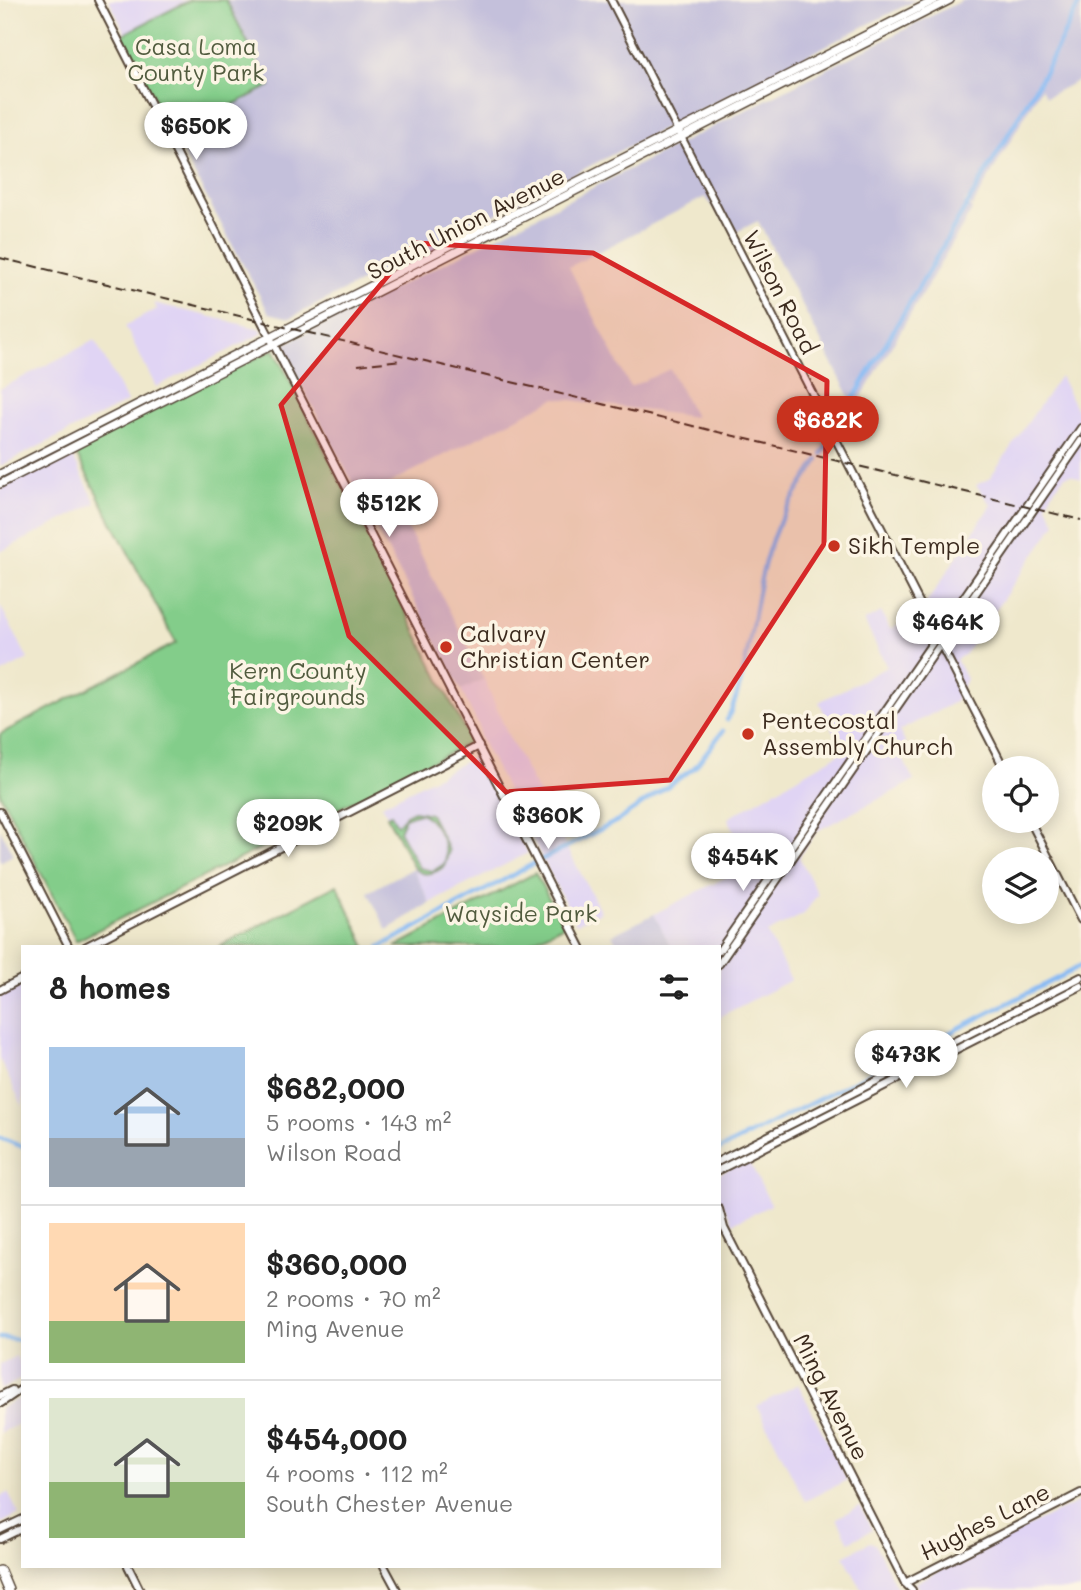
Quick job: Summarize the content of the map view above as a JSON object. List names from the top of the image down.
{
  "streets": {
    "main road": ["South Union Avenue"],
    "street": ["Wilson Road", "Ming Avenue", "Hughes Lane"]
  },
  "crossings": [
    ["South Union Avenue", "Wilson Road"],
    ["Ming Avenue", "Hughes Lane"]
  ],
  "parks": ["Casa Loma County Park", "Kern County Fairgrounds", "Wayside Park"],
  "places": ["Sikh Temple", "Calvary Christian Center", "Pentecostal Assembly Church"],
  "page": {
    "price": [
      "$650K",
      "$682K",
      "$512K",
      "$464K",
      "$360K",
      "$209K",
      "$454K",
      "$473K"
    ],
    "heading": "8 homes",
    "list": [
      {
        "name": "$682,000",
        "note": "5 rooms · 143 m² · Wilson Road"
      },
      {
        "name": "$360,000",
        "note": "2 rooms · 70 m² · Ming Avenue"
      },
      {
        "name": "$454,000",
        "note": "4 rooms · 112 m² · South Chester Avenue"
      }
    ]
  }
}
